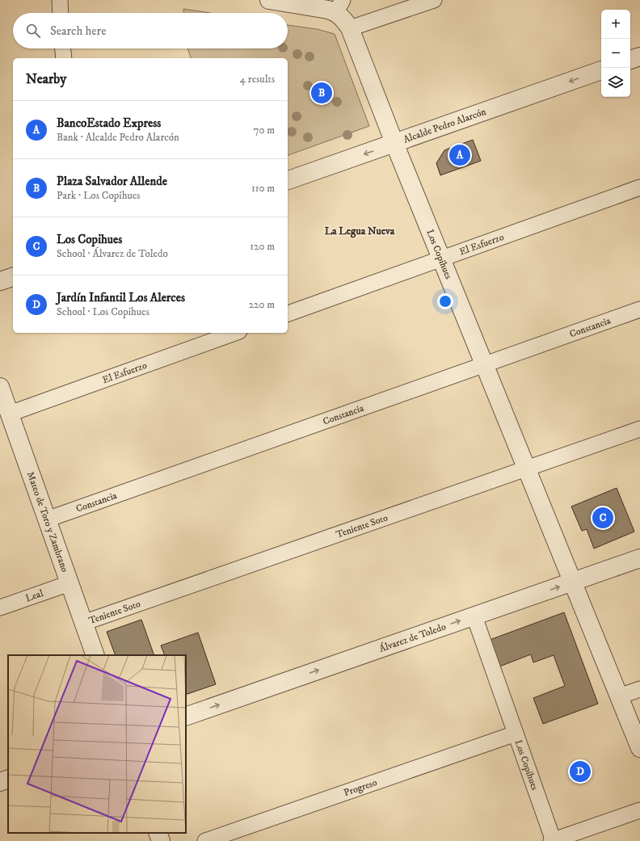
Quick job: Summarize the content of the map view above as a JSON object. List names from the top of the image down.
{
  "streets": {
    "street": [
      "Alcalde Pedro Alarcón",
      "El Esfuerzo",
      "Los Copihues",
      "Constancia",
      "Mateo de Toro y Zambrano",
      "Teniente Soto",
      "Leal",
      "Álvarez de Toledo",
      "Progreso"
    ]
  },
  "crossings": [
    ["Alcalde Pedro Alarcón", "Los Copihues"],
    ["El Esfuerzo", "Los Copihues"],
    ["El Esfuerzo", "Mateo de Toro y Zambrano"],
    ["Los Copihues", "Constancia"],
    ["Los Copihues", "Teniente Soto"],
    ["Los Copihues", "Álvarez de Toledo"],
    ["Los Copihues", "Progreso"],
    ["Constancia", "Mateo de Toro y Zambrano"],
    ["Mateo de Toro y Zambrano", "Teniente Soto"],
    ["Mateo de Toro y Zambrano", "Leal"]
  ],
  "one_way": ["Alcalde Pedro Alarcón", "Álvarez de Toledo"],
  "districts": ["La Legua Nueva"],
  "page": {
    "map_buttons": ["+", "−"],
    "search": "Search here",
    "heading": ["Nearby", "4 results"],
    "pins": [
      "B",
      "A",
      "C",
      "D"
    ],
    "list": [
      {
        "mark": "A",
        "name": "BancoEstado Express",
        "note": "Bank · Alcalde Pedro Alarcón",
        "value": "70 m"
      },
      {
        "mark": "B",
        "name": "Plaza Salvador Allende",
        "note": "Park · Los Copihues",
        "value": "110 m"
      },
      {
        "mark": "C",
        "name": "Los Copihues",
        "note": "School · Álvarez de Toledo",
        "value": "120 m"
      },
      {
        "mark": "D",
        "name": "Jardín Infantil Los Alerces",
        "note": "School · Los Copihues",
        "value": "220 m"
      }
    ]
  }
}
